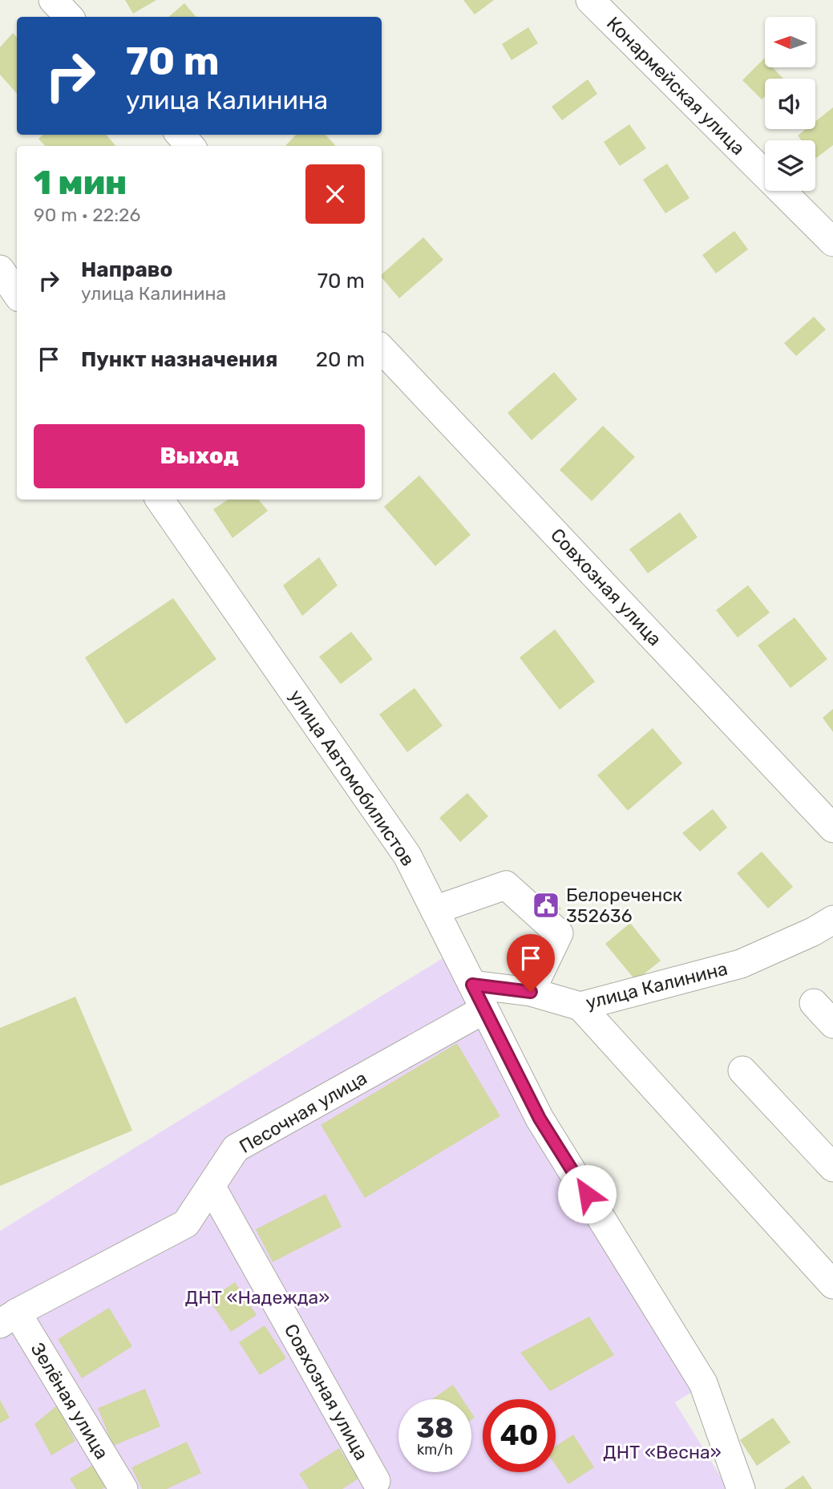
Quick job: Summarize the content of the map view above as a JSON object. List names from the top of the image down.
{
  "streets": {
    "street": [
      "Конармейская улица",
      "Совхозная улица",
      "улица Автомобилистов",
      "улица Калинина",
      "Песочная улица",
      "Зелёная улица"
    ]
  },
  "crossings": [
    ["Совхозная улица", "Песочная улица"],
    ["улица Автомобилистов", "улица Калинина"],
    ["улица Автомобилистов", "Песочная улица"],
    ["улица Калинина", "Песочная улица"],
    ["Песочная улица", "Зелёная улица"]
  ],
  "parks": ["ДНТ «Надежда»", "ДНТ «Весна»"],
  "places": {
    "public building": ["Белореченск 352636"]
  },
  "north": "left",
  "page": {
    "turn": ["70 m", "улица Калинина"],
    "heading": ["1 мин", "90 m · 22:26"],
    "list": [
      {
        "name": "Направо",
        "note": "улица Калинина",
        "value": "70 m"
      },
      {
        "name": "Пункт назначения",
        "value": "20 m"
      }
    ],
    "buttons": "Выход",
    "speed": "38 km/h",
    "limit": "40"
  }
}
